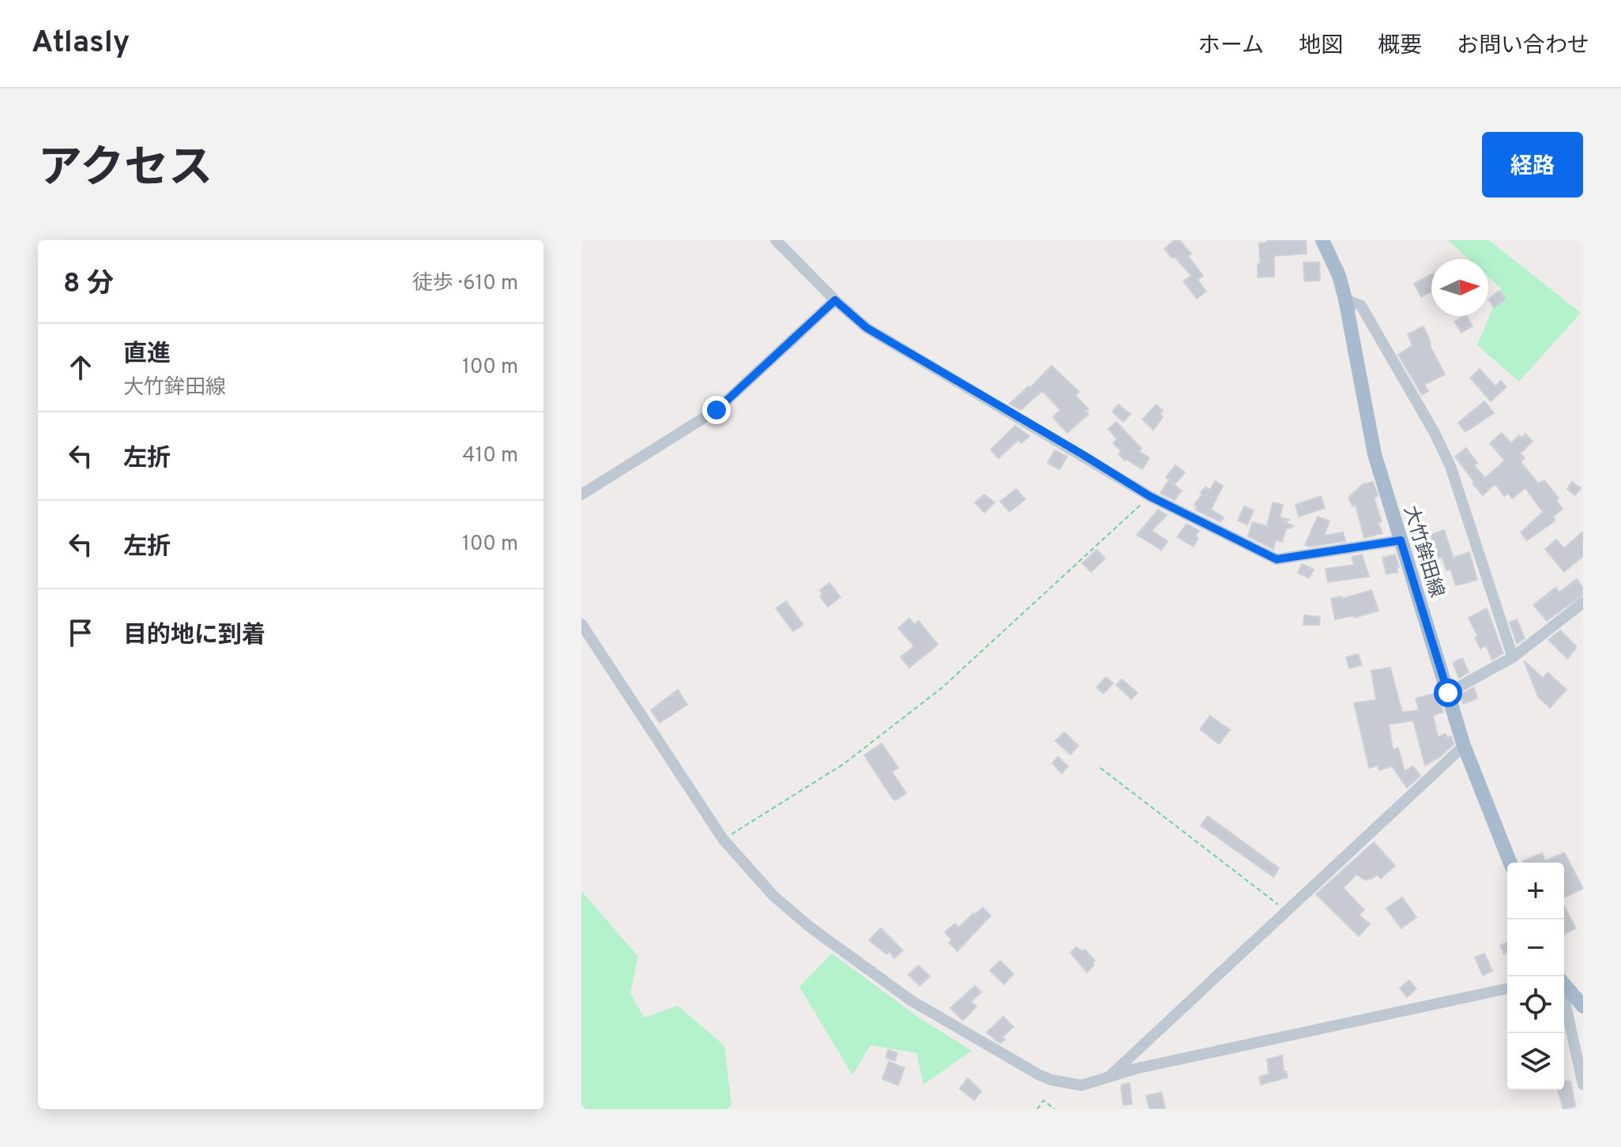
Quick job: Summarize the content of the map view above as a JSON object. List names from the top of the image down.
{
  "streets": {
    "main road": ["大竹鉾田線"]
  },
  "north": "right",
  "page": {
    "header": "Atlasly",
    "nav": [
      "ホーム",
      "地図",
      "概要",
      "お問い合わせ"
    ],
    "title": "アクセス",
    "buttons": "経路",
    "heading": ["8 分", "徒歩 · 610 m"],
    "list": [
      ["直進", "大竹鉾田線", "100 m"],
      ["左折", "410 m"],
      ["左折", "100 m"],
      "目的地に到着"
    ],
    "map_buttons": ["+", "−"]
  }
}
